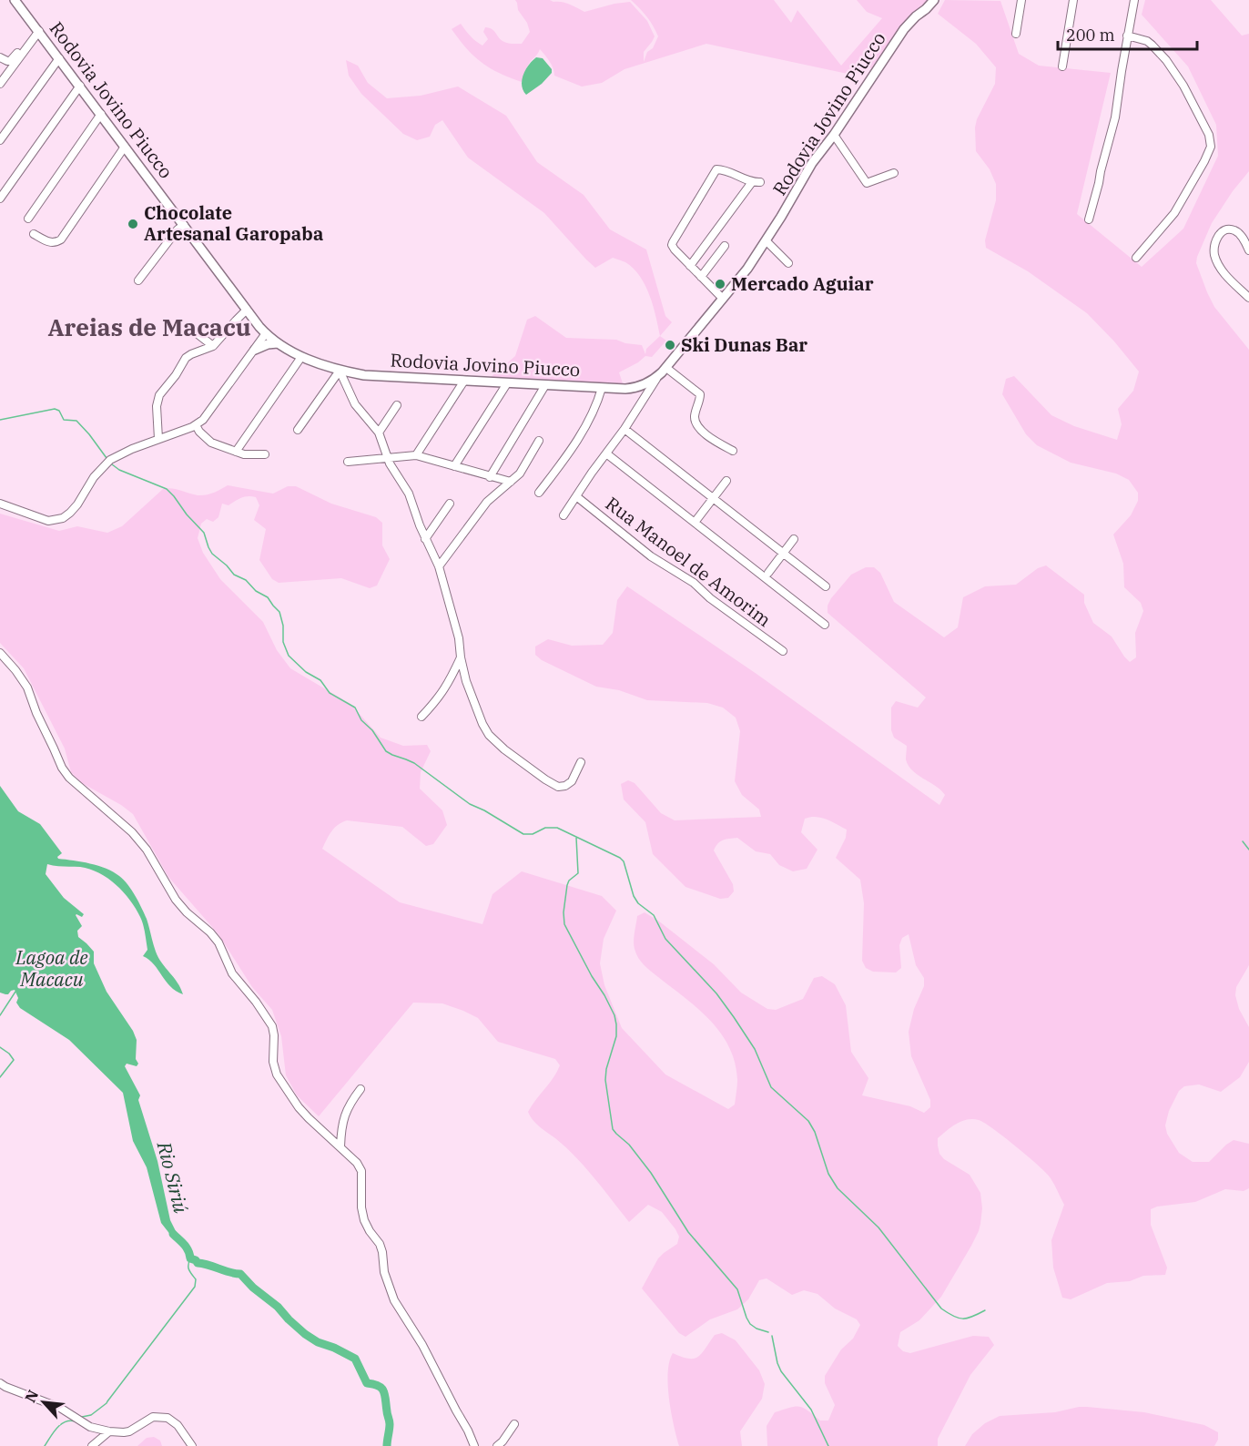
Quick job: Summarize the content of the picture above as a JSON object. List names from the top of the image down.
{
  "streets": {
    "main road": ["Rodovia Jovino Piucco"],
    "street": ["Rua Manoel de Amorim"]
  },
  "districts": ["Areias de Macacu"],
  "water": ["Lagoa de Macacu", "Rio Siriú"],
  "places": ["Chocolate Artesanal Garopaba", "Mercado Aguiar", "Ski Dunas Bar"],
  "scale_bar": "200 m",
  "north": "top left"
}
